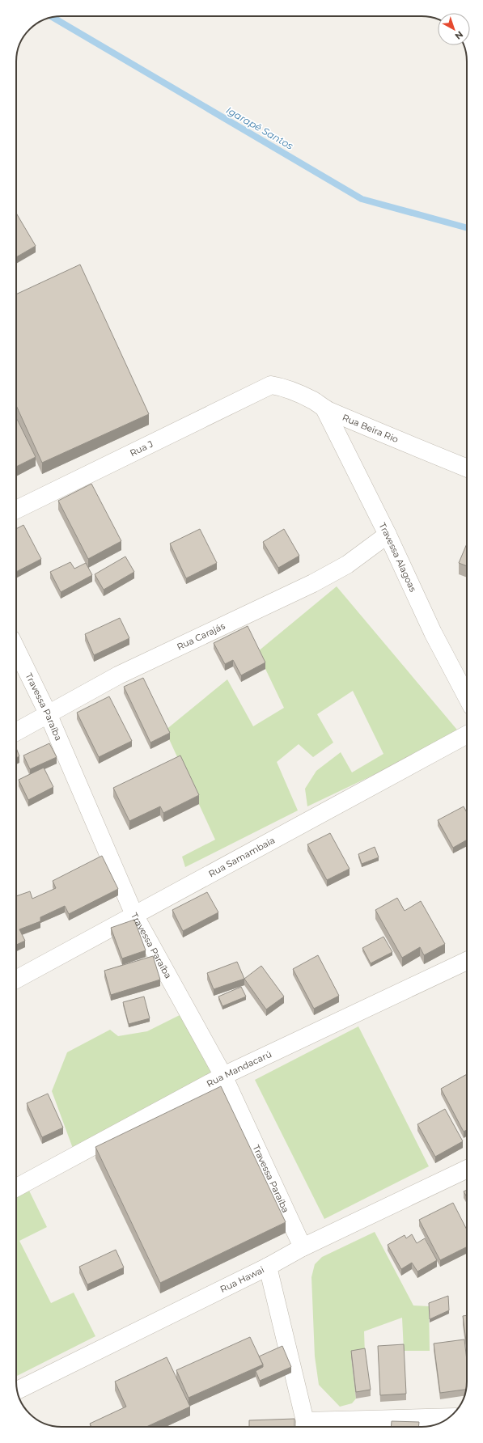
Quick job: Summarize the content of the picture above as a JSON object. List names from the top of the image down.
{
  "streets": {
    "street": [
      "Rua Beira Rio",
      "Rua J",
      "Travessa Alagoas",
      "Rua Carajás",
      "Travessa Paraíba",
      "Rua Samambaia",
      "Rua Mandacarú",
      "Rua Hawai"
    ]
  },
  "crossings": [
    ["Rua Beira Rio", "Rua J"],
    ["Rua Beira Rio", "Travessa Alagoas"],
    ["Travessa Alagoas", "Rua Carajás"],
    ["Rua Carajás", "Travessa Paraíba"],
    ["Travessa Paraíba", "Rua Samambaia"],
    ["Travessa Paraíba", "Rua Mandacarú"],
    ["Travessa Paraíba", "Rua Hawai"]
  ],
  "water": ["Igarapê Santos"],
  "north": "bottom right"
}
